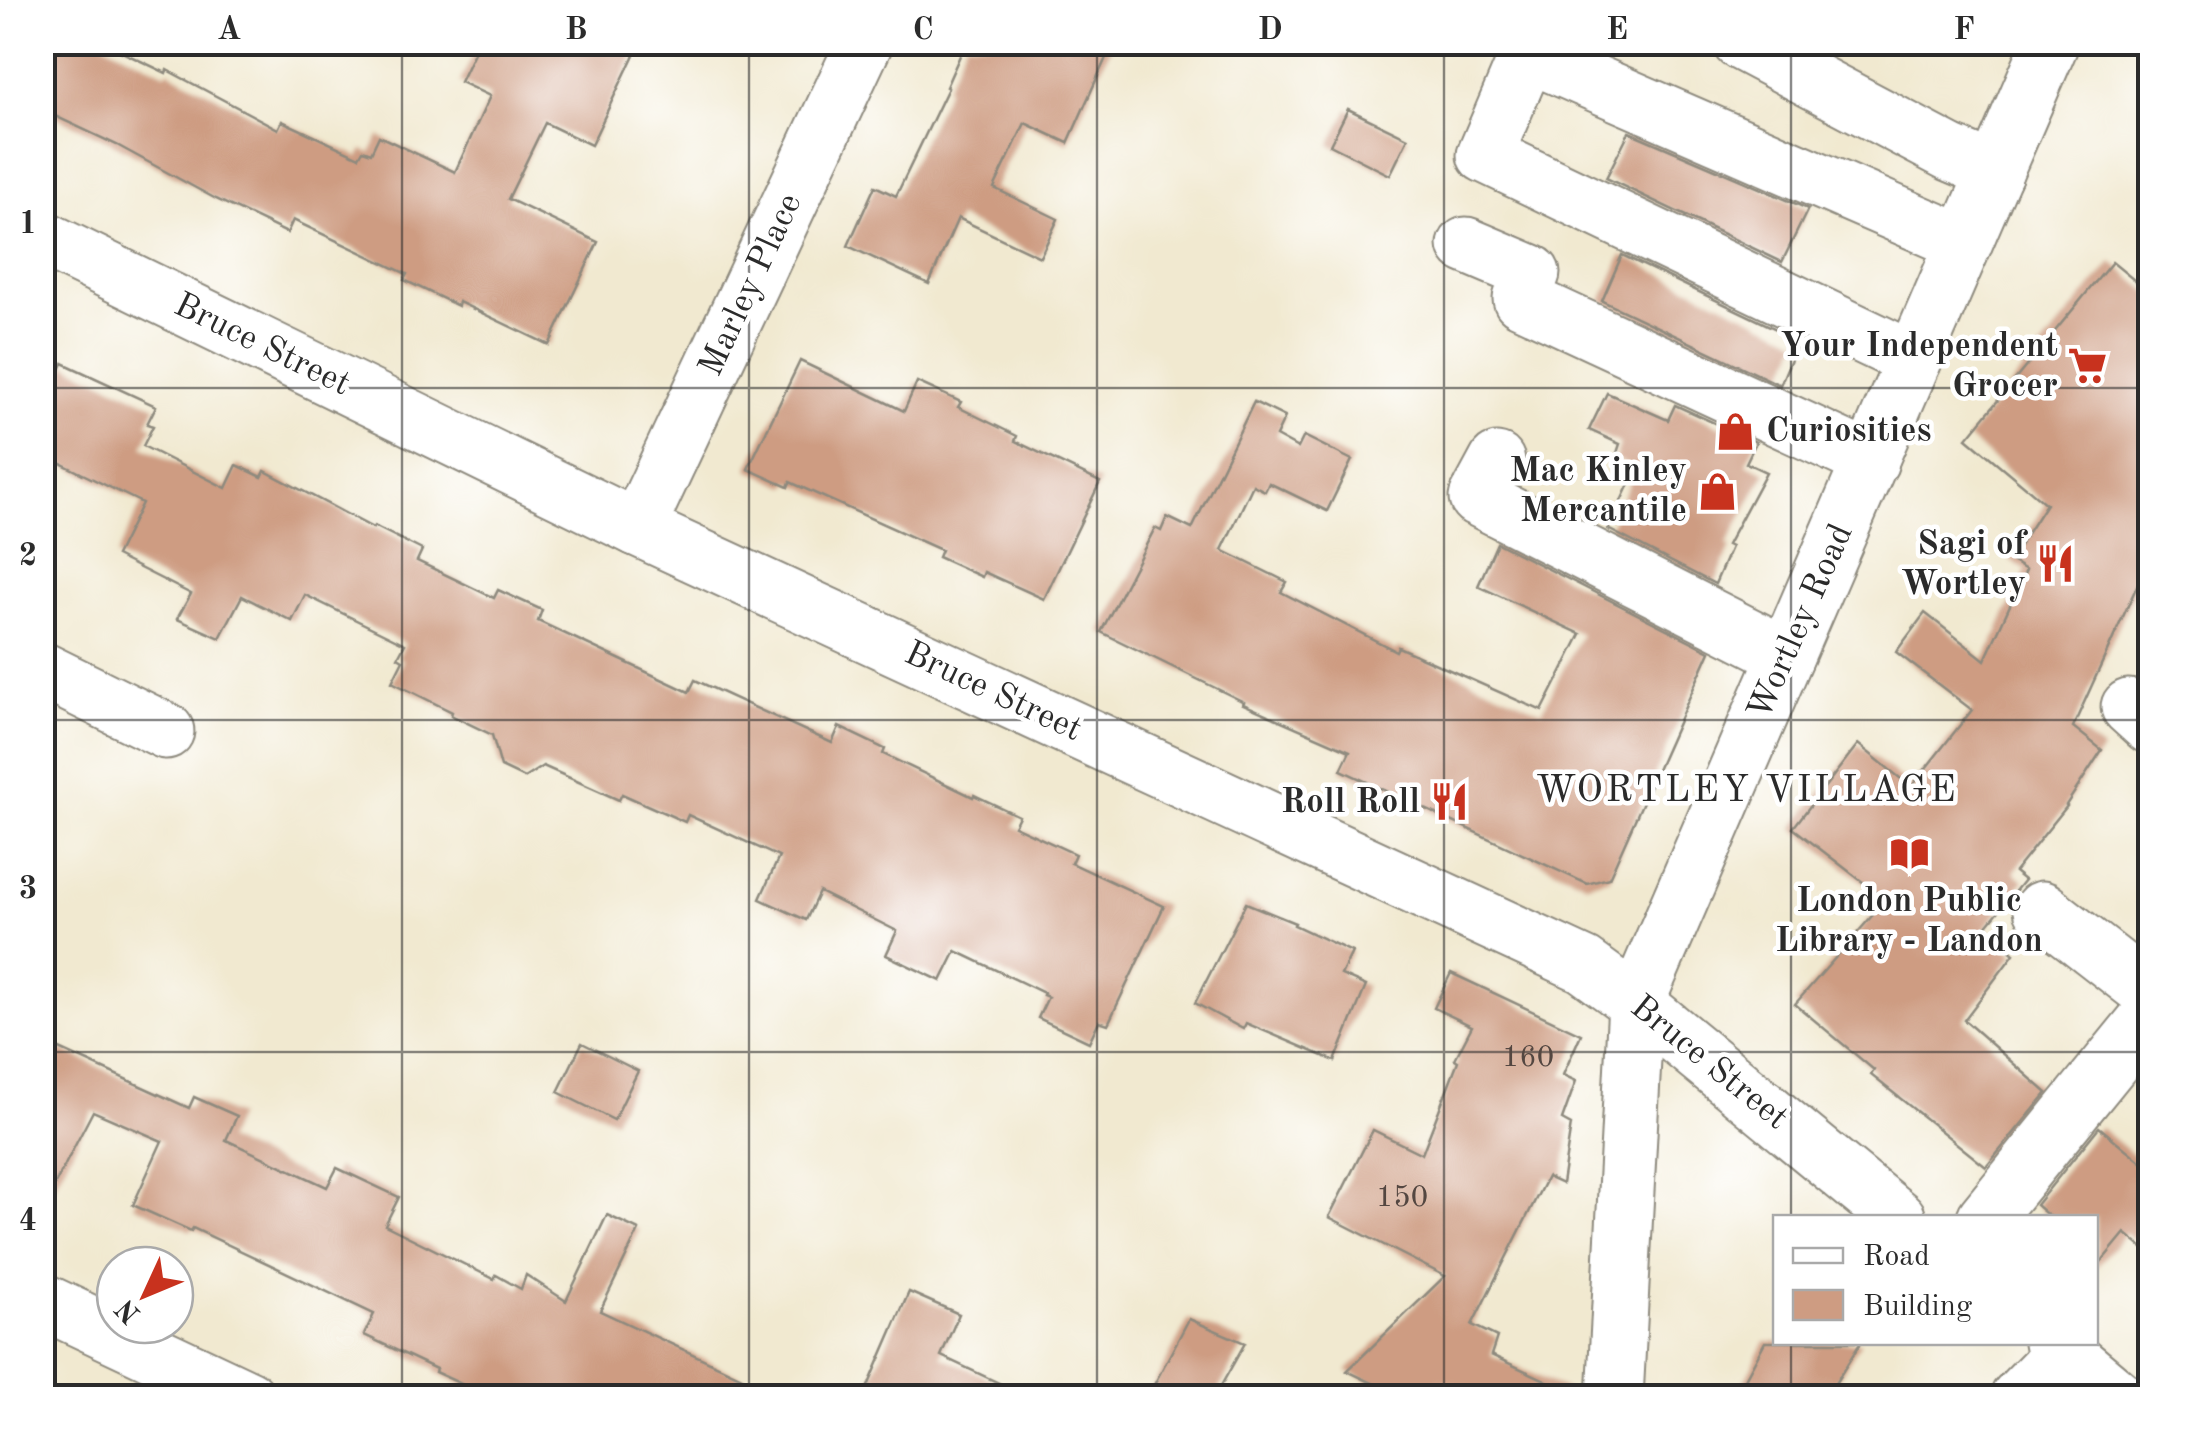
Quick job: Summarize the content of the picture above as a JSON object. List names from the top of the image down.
{
  "streets": {
    "street": ["Marley Place", "Bruce Street", "Wortley Road"]
  },
  "crossings": [
    ["Marley Place", "Bruce Street"],
    ["Bruce Street", "Wortley Road"]
  ],
  "districts": ["WORTLEY VILLAGE"],
  "places": {
    "supermarket": ["Your Independent Grocer"],
    "shop": ["Curiosities", "Mac Kinley Mercantile"],
    "restaurant": ["Sagi of Wortley", "Roll Roll"],
    "library": ["London Public Library - Landon"]
  },
  "house_numbers": ["160", "150"],
  "legend": ["Road", "Building"],
  "north": "bottom left",
  "grid": {
    "columns": [
      "A",
      "B",
      "C",
      "D",
      "E",
      "F"
    ],
    "rows": [
      "1",
      "2",
      "3",
      "4"
    ]
  }
}
